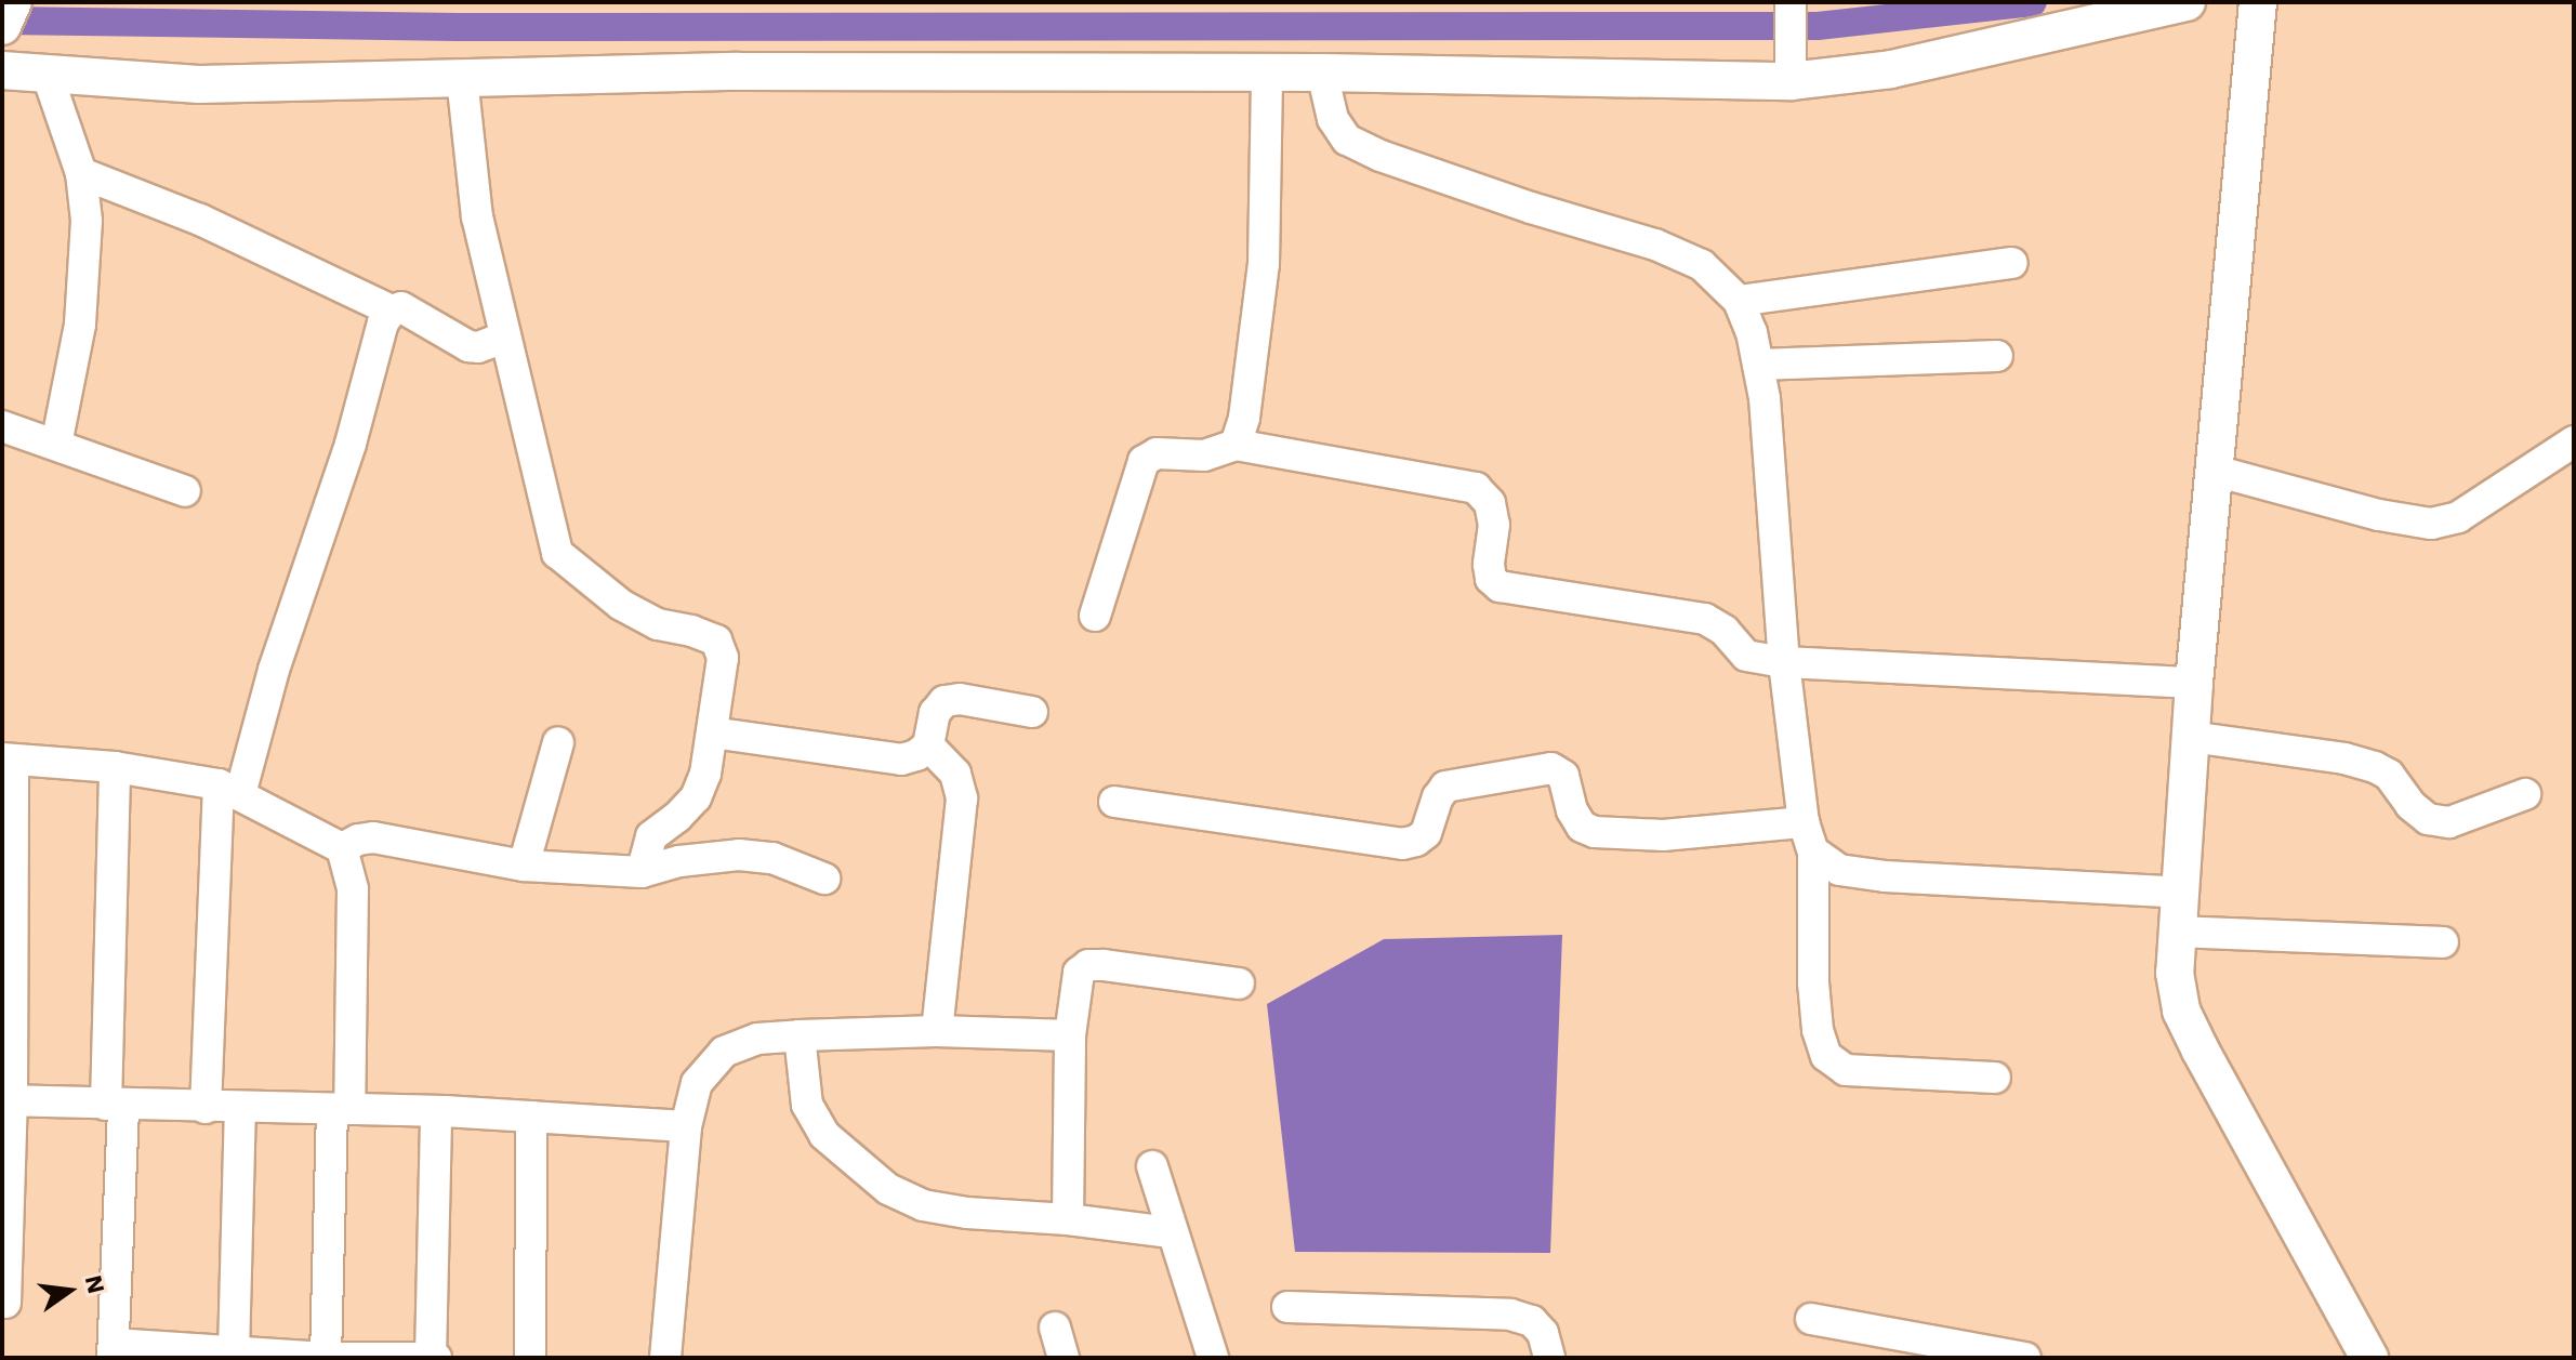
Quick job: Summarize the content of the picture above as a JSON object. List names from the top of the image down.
{
  "north": "right"
}
